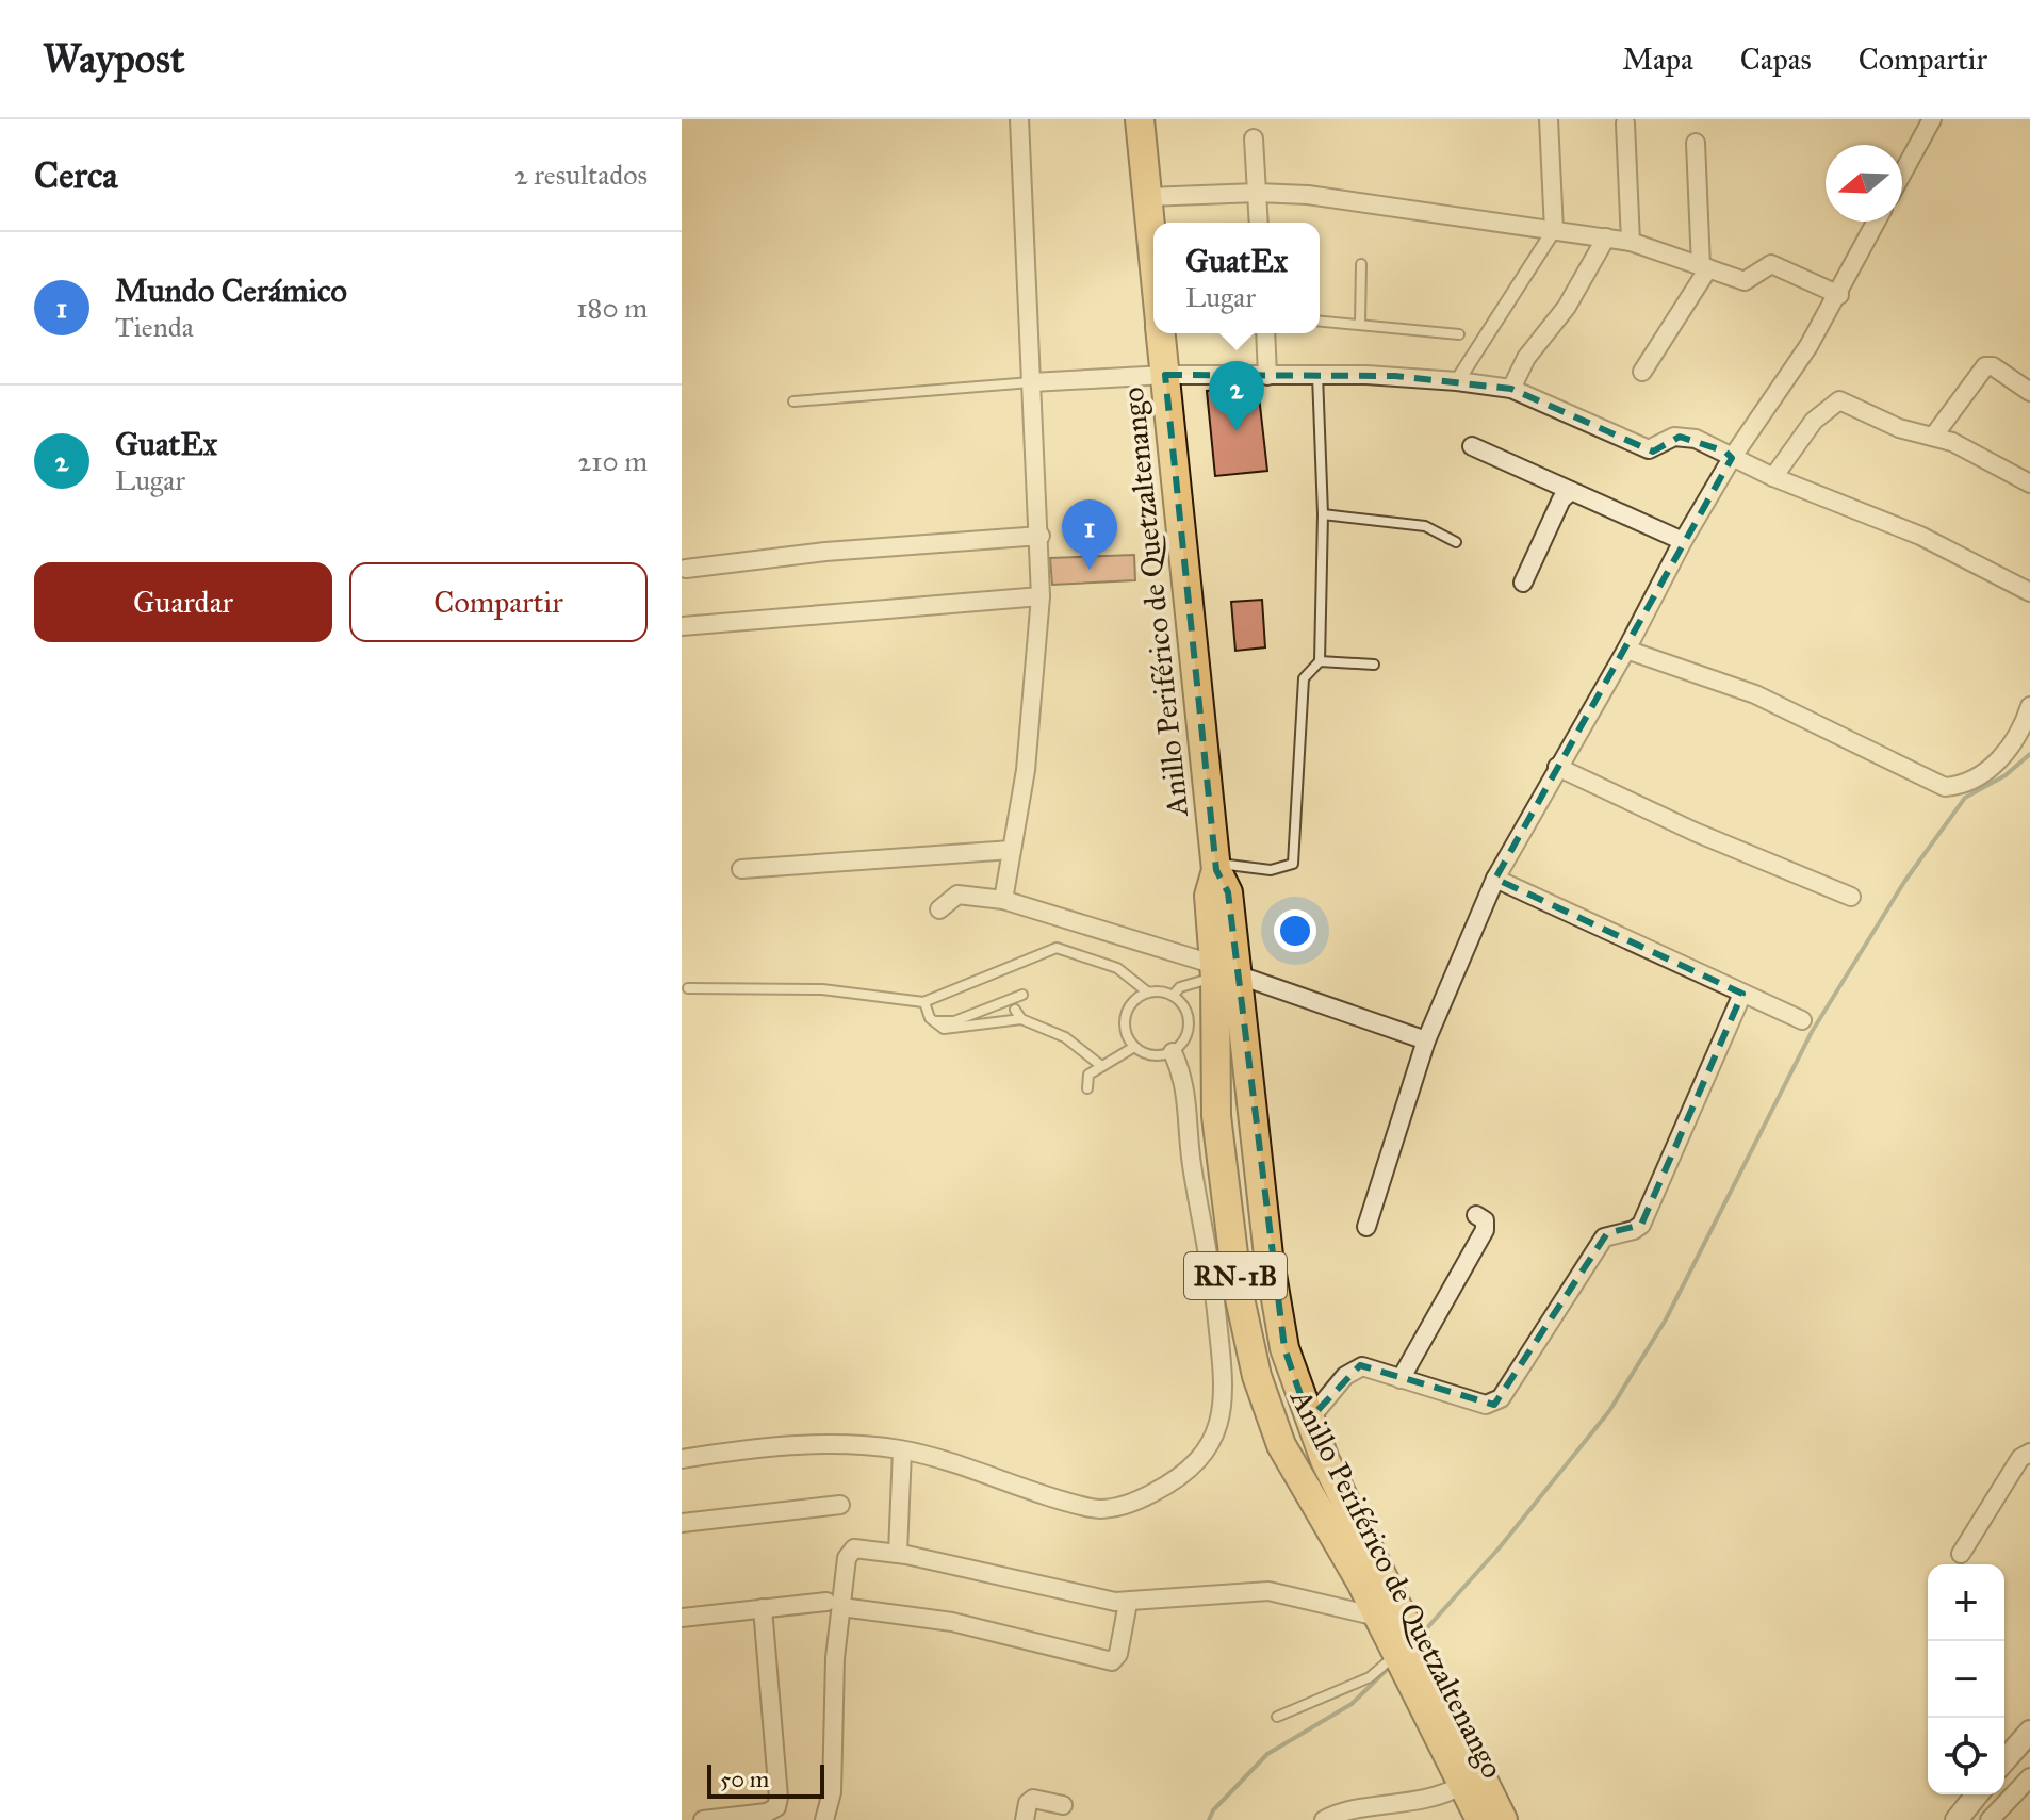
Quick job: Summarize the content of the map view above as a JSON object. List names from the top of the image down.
{
  "streets": {
    "highway": ["Anillo Periférico de Quetzaltenango", "RN-1B"]
  },
  "scale_bar": "50 m",
  "north": "left",
  "page": {
    "header": "Waypost",
    "nav": ["Mapa", "Capas", "Compartir"],
    "heading": ["Cerca", "2 resultados"],
    "popup": ["GuatEx", "Lugar"],
    "list": [
      {
        "mark": "1",
        "name": "Mundo Cerámico",
        "note": "Tienda",
        "value": "180 m"
      },
      {
        "mark": "2",
        "name": "GuatEx",
        "note": "Lugar",
        "value": "210 m"
      }
    ],
    "pins": ["2", "1"],
    "buttons": ["Guardar", "Compartir"],
    "map_buttons": ["+", "−"],
    "scale": "50 m"
  }
}
